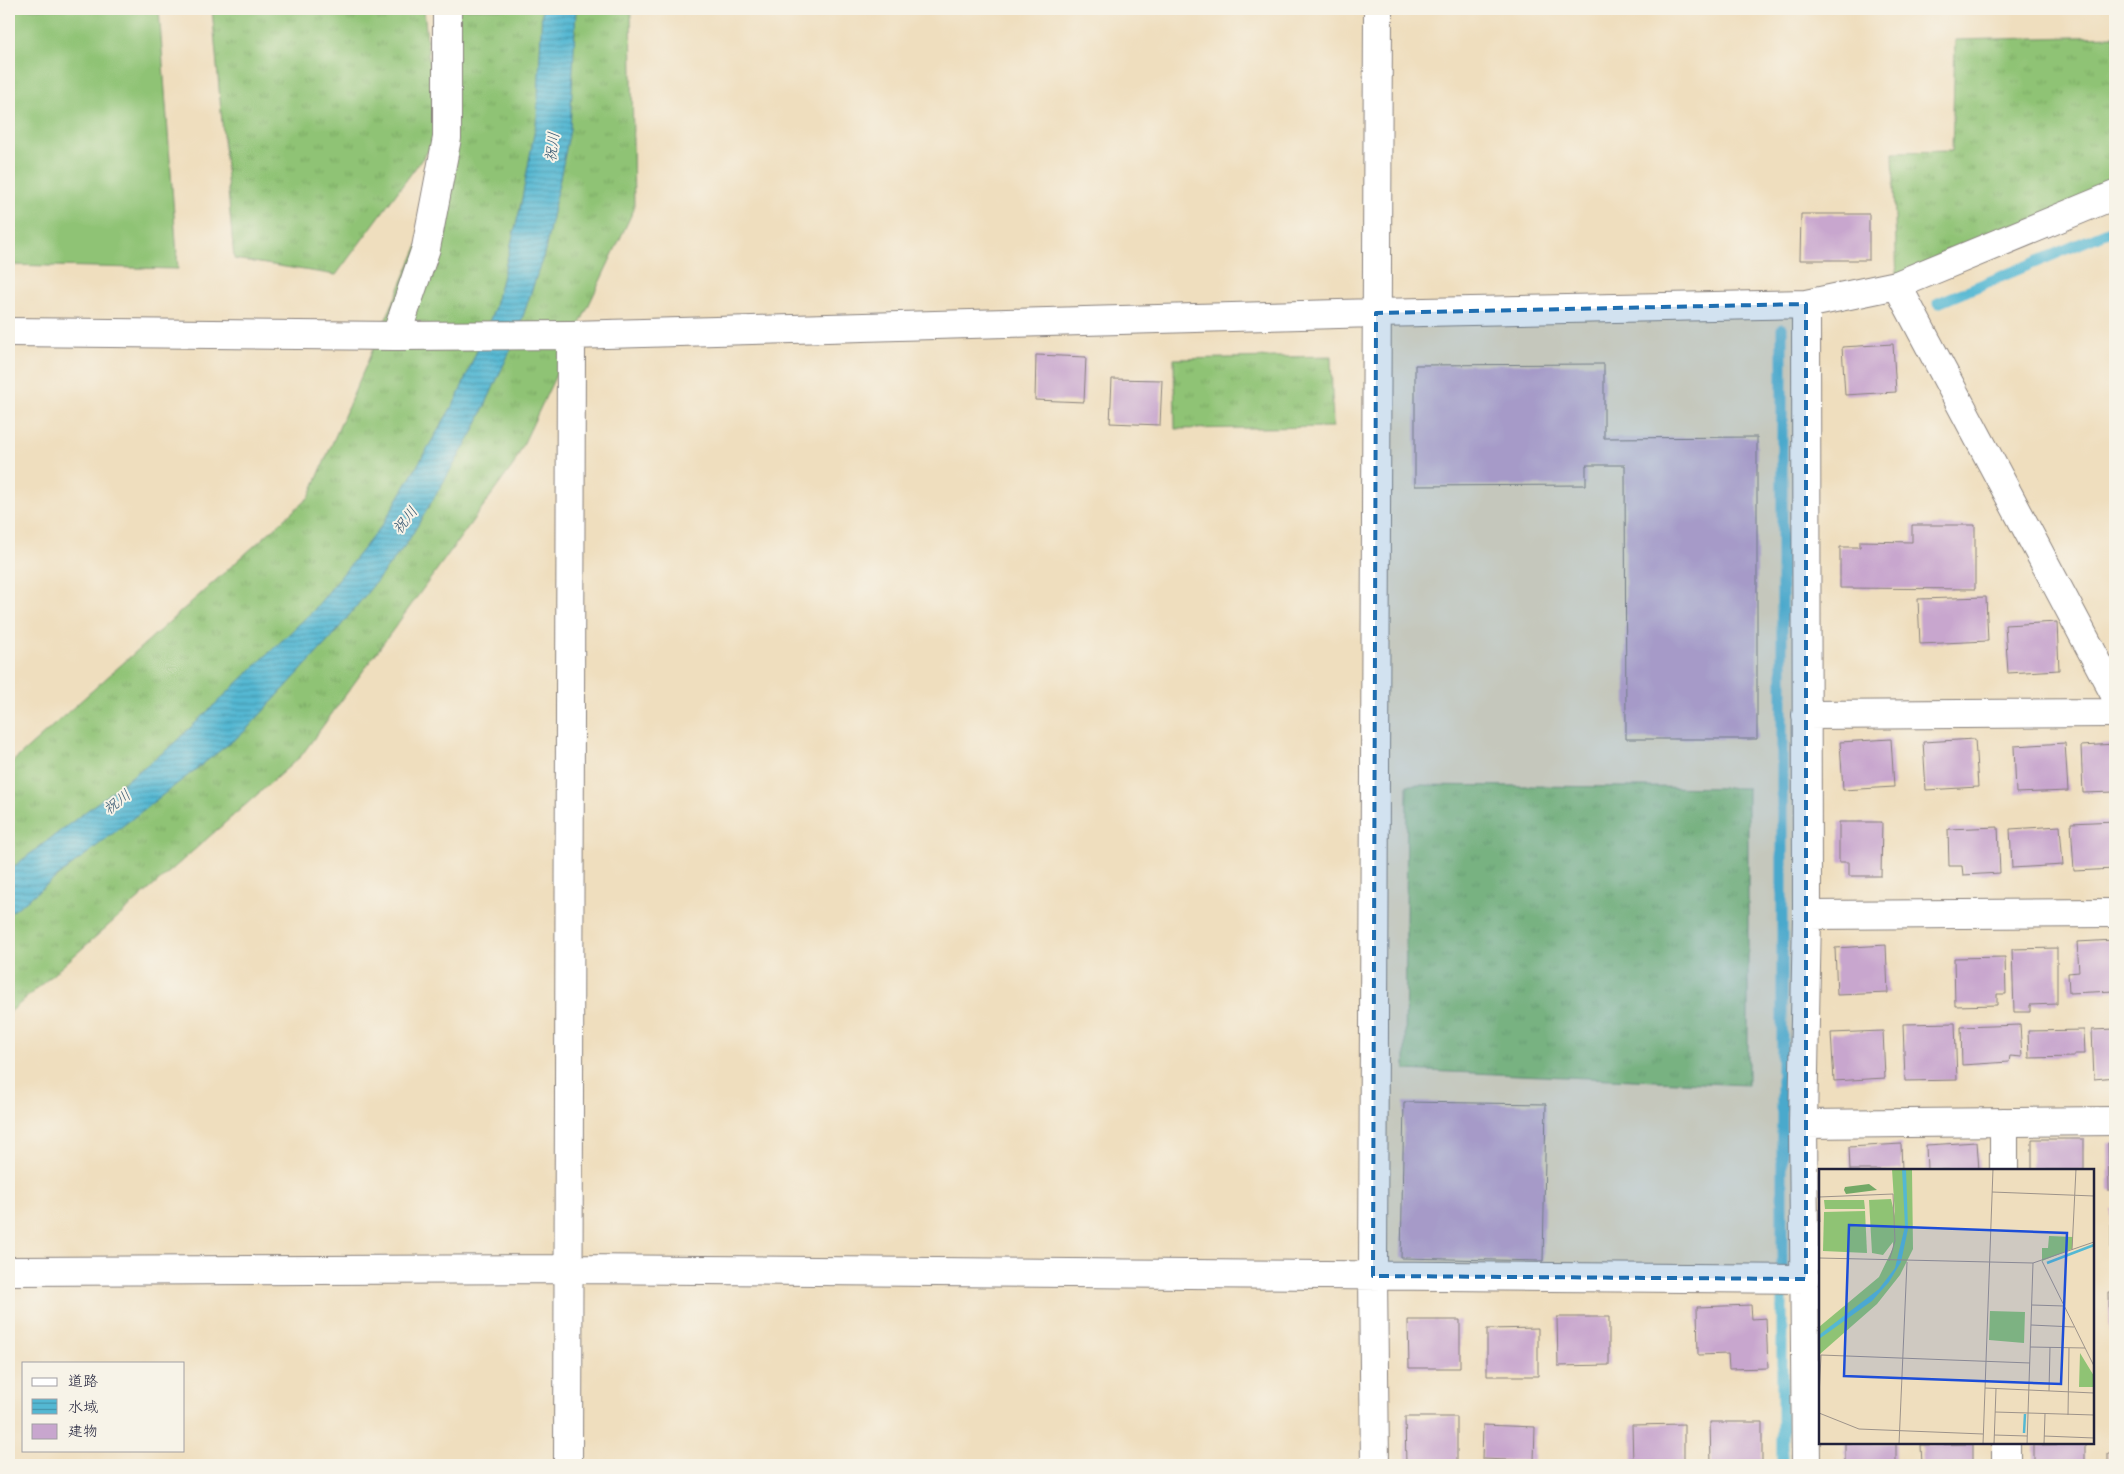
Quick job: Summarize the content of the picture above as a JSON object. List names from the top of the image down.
{
  "water": ["祝川"],
  "legend": ["道路", "水域", "建物"]
}
